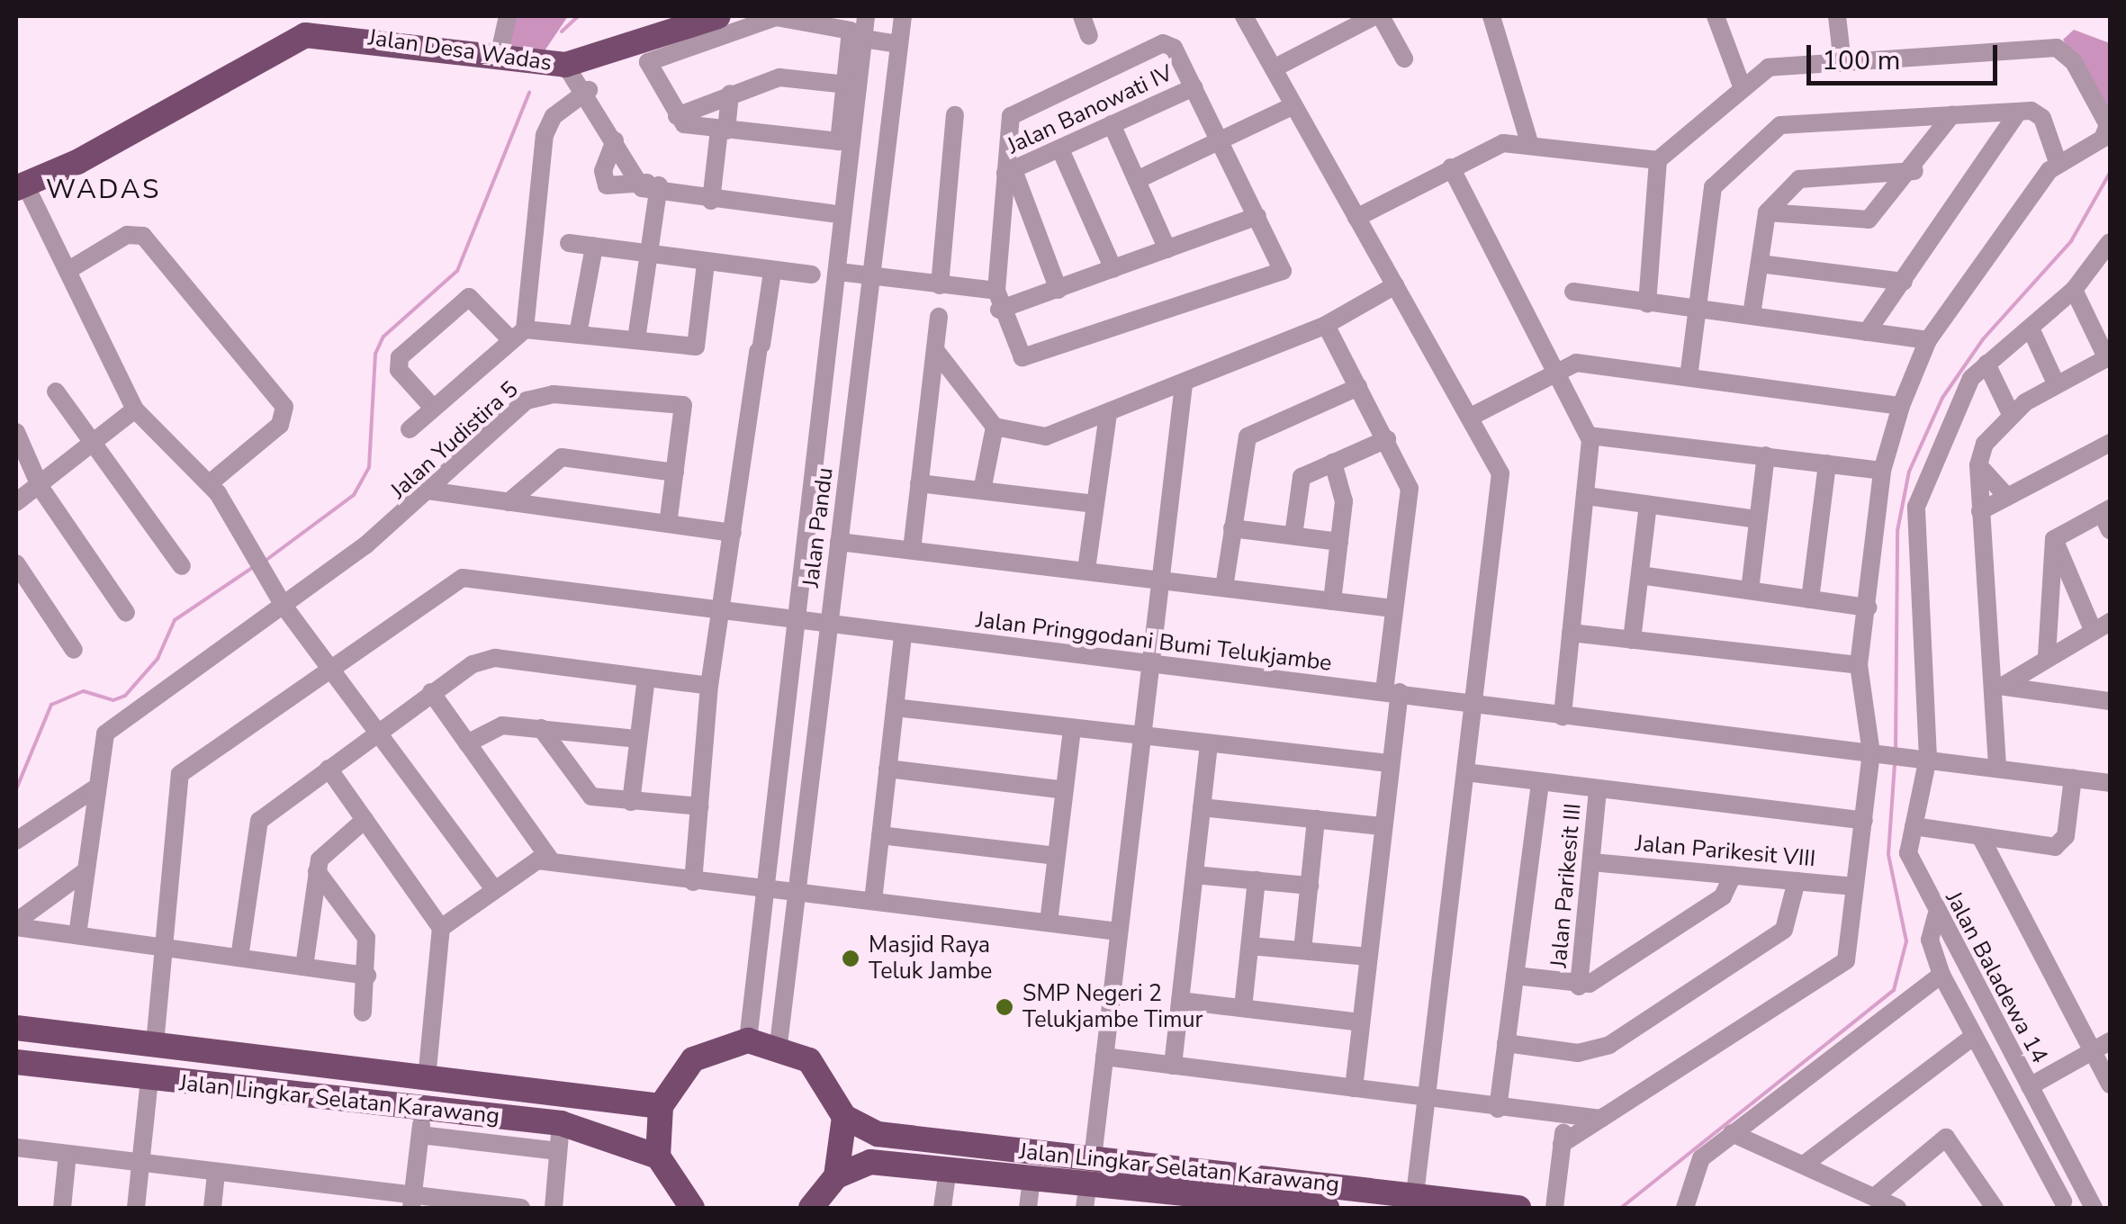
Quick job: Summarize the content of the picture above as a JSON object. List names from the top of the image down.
{
  "streets": {
    "main road": ["Jalan Desa Wadas", "Jalan Lingkar Selatan Karawang"],
    "street": [
      "Jalan Banowati IV",
      "Jalan Yudistira 5",
      "Jalan Pandu",
      "Jalan Pringgodani Bumi Telukjambe",
      "Jalan Parikesit VIII",
      "Jalan Parikesit III",
      "Jalan Baladewa 14"
    ]
  },
  "crossings": [
    ["Jalan Pandu", "Jalan Pringgodani Bumi Telukjambe"],
    ["Jalan Pringgodani Bumi Telukjambe", "Jalan Baladewa 14"],
    ["Jalan Pringgodani Bumi Telukjambe", "Jalan Lingkar Selatan Karawang"],
    ["Jalan Parikesit VIII", "Jalan Parikesit III"]
  ],
  "districts": ["WADAS"],
  "places": ["Masjid Raya Teluk Jambe", "SMP Negeri 2 Telukjambe Timur"],
  "scale_bar": "100 m"
}
